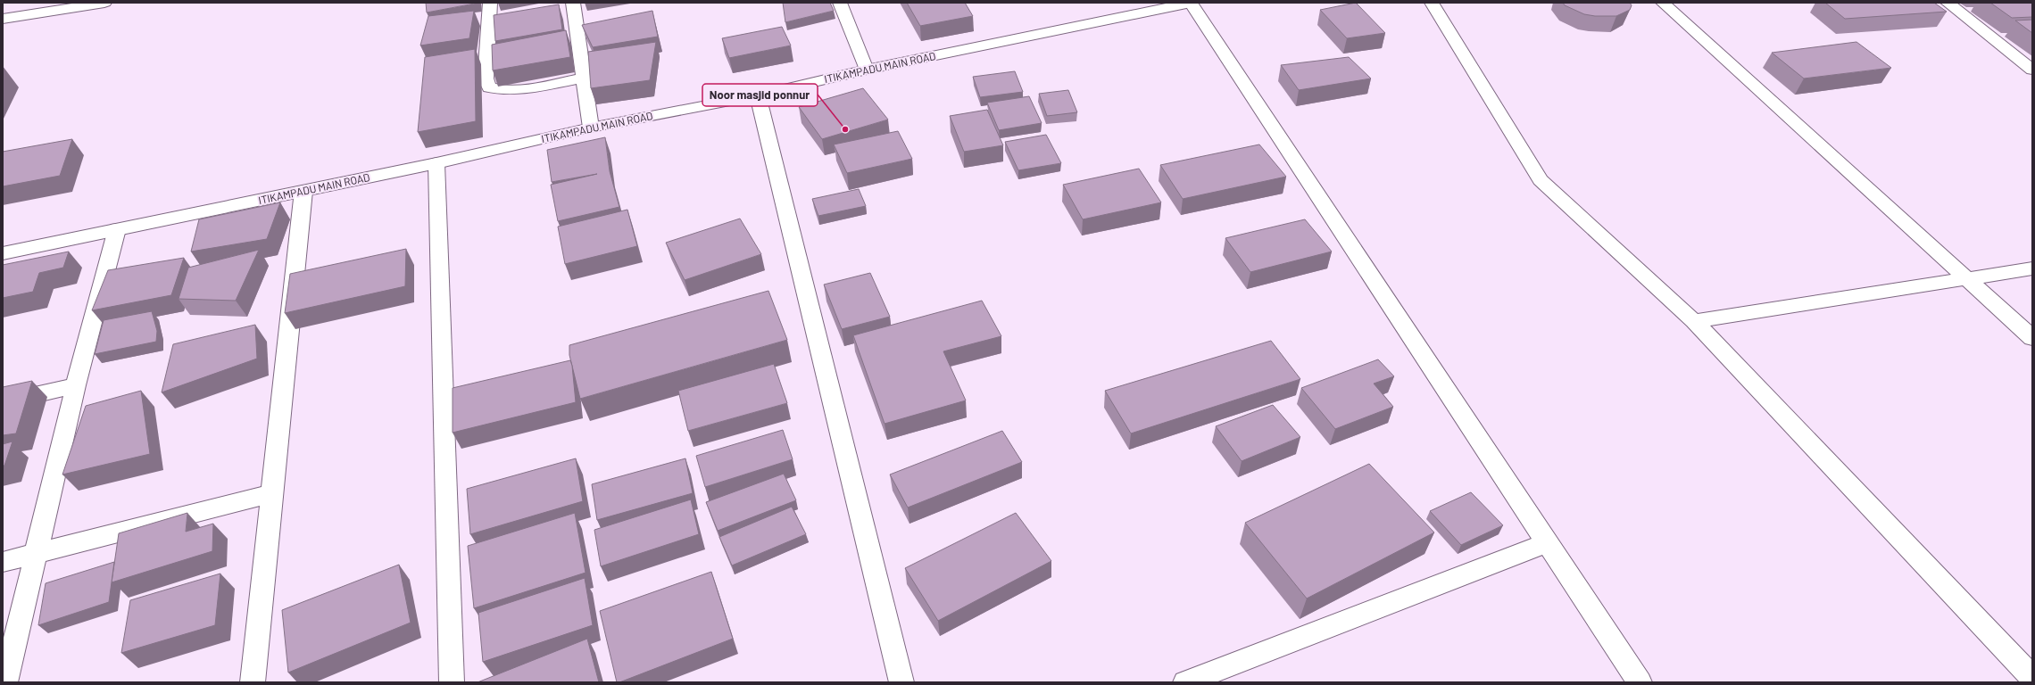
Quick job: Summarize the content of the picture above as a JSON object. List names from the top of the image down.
{
  "streets": {
    "street": ["ITIKAMPADU MAIN ROAD"]
  },
  "places": ["Noor masjid ponnur"]
}
